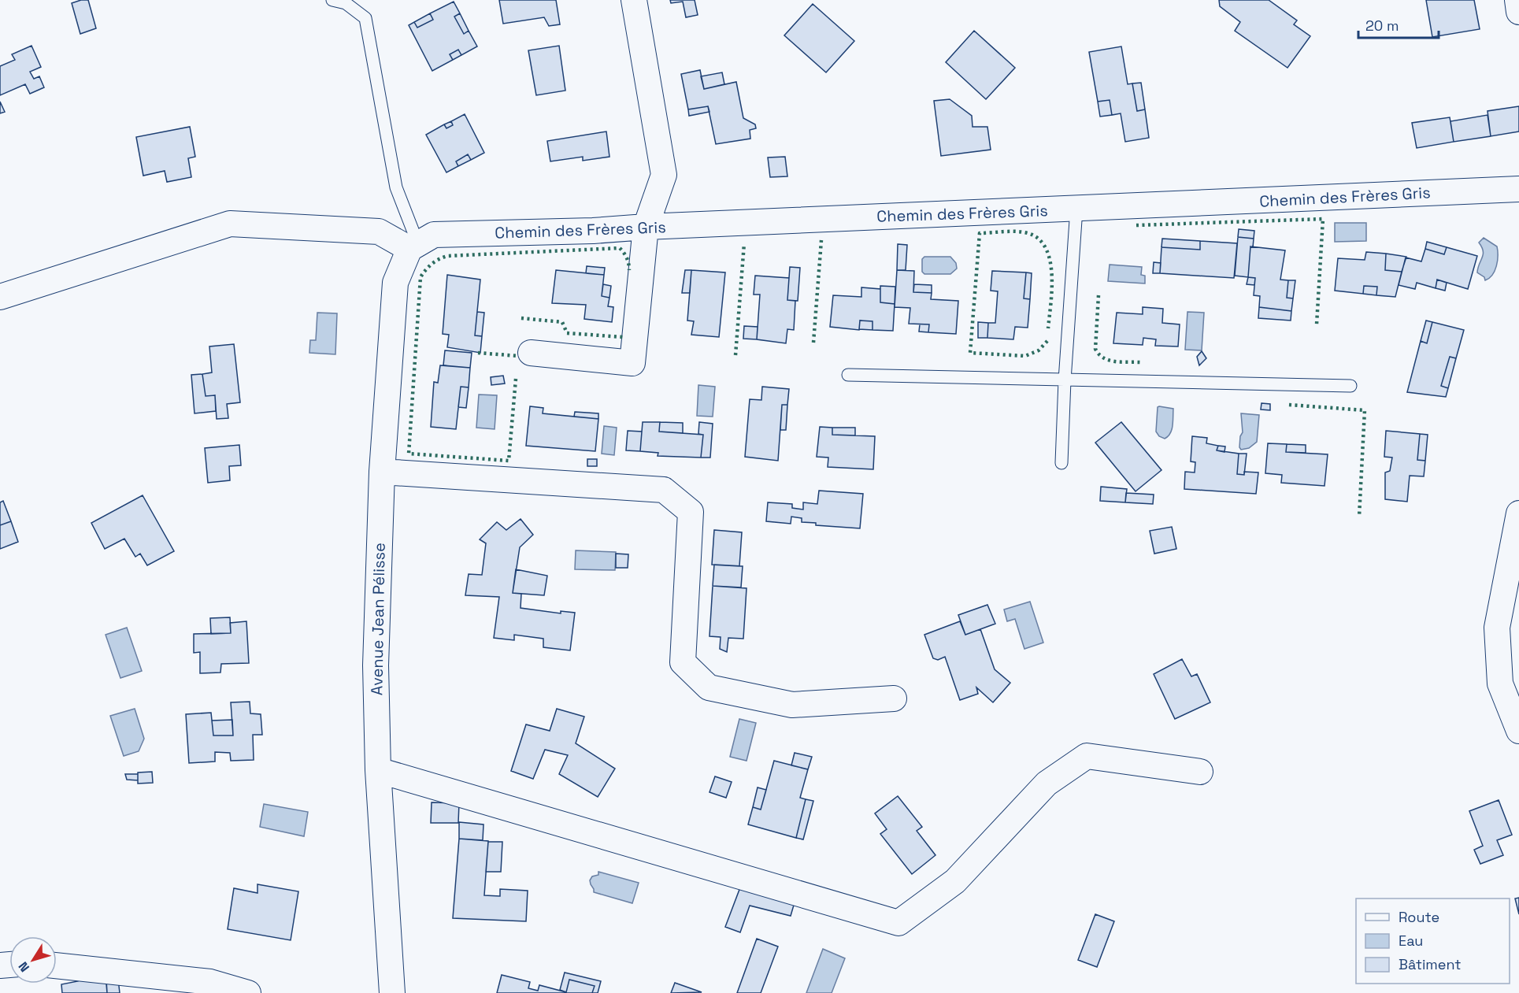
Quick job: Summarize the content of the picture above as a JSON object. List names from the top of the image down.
{
  "streets": {
    "street": ["Chemin des Frères Gris", "Avenue Jean Pélisse"]
  },
  "crossings": [
    ["Chemin des Frères Gris", "Avenue Jean Pélisse"]
  ],
  "legend": ["Route", "Eau", "Bâtiment"],
  "scale_bar": "20 m",
  "north": "bottom left"
}
